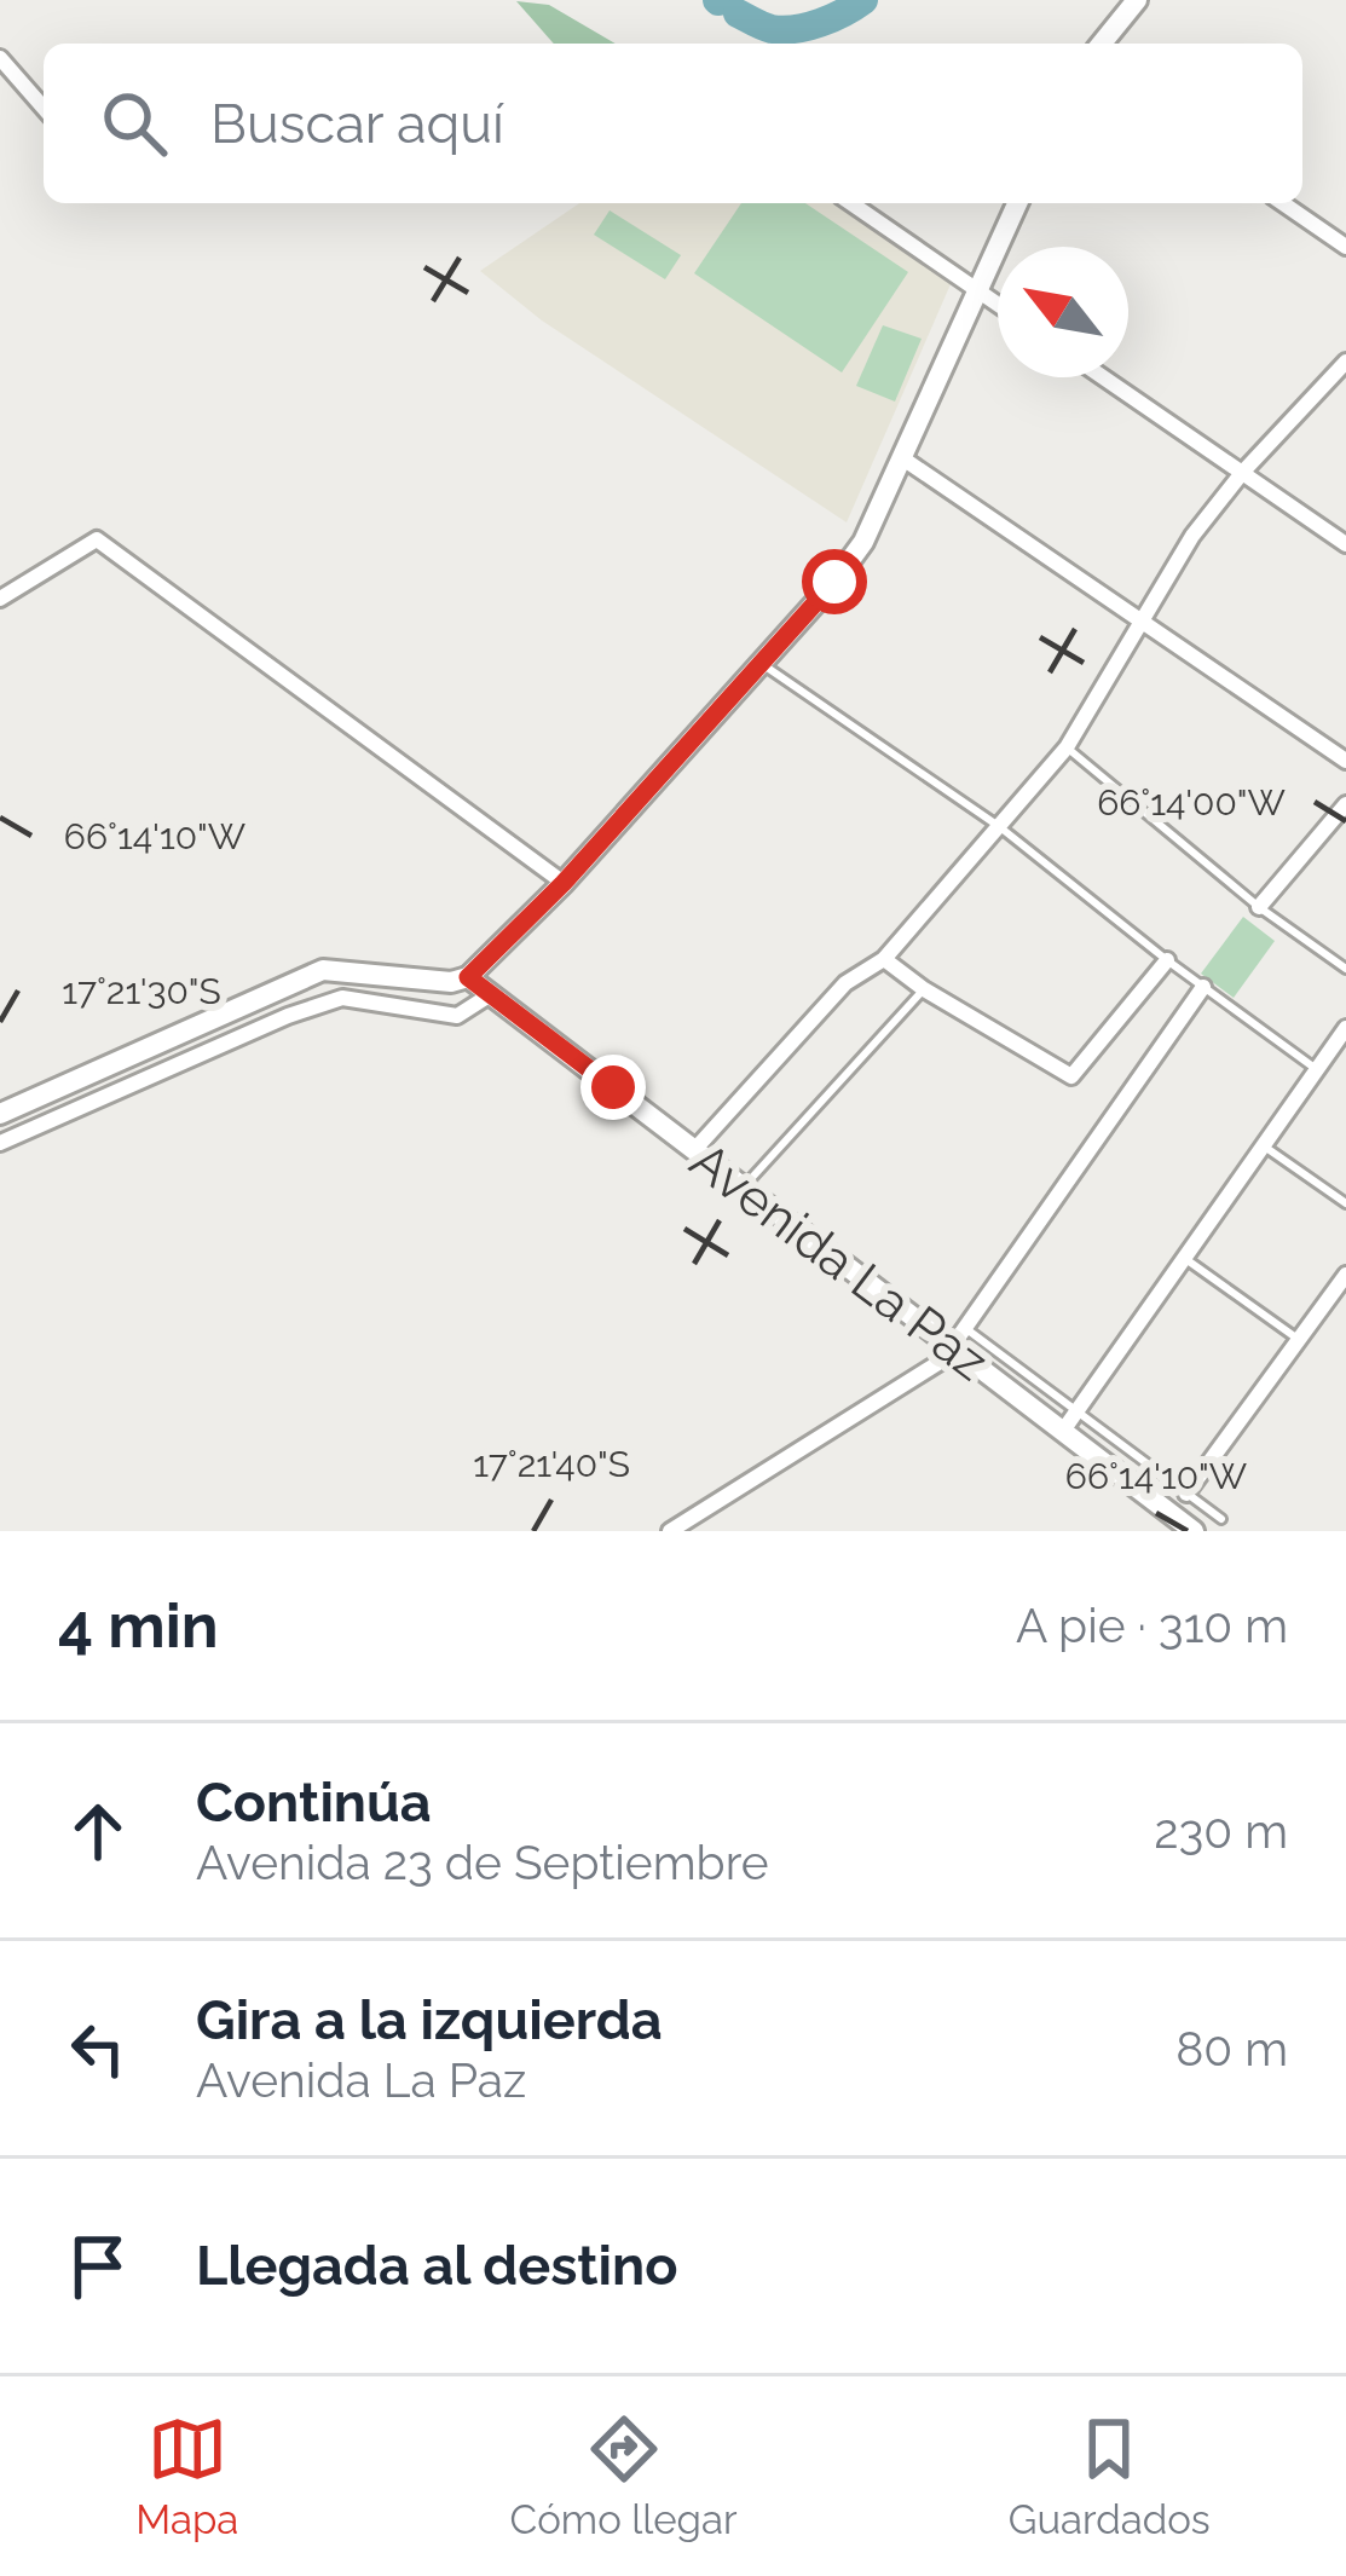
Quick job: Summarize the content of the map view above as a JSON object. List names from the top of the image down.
{
  "streets": {
    "main road": ["Avenida La Paz"]
  },
  "north": "top left",
  "page": {
    "search": "Buscar aquí",
    "heading": ["4 min", "A pie · 310 m"],
    "list": [
      ["Continúa", "Avenida 23 de Septiembre", "230 m"],
      ["Gira a la izquierda", "Avenida La Paz", "80 m"],
      "Llegada al destino"
    ],
    "nav": ["Mapa", "Cómo llegar", "Guardados"]
  },
  "coordinates": [
    "66°14'00\"W",
    "66°14'10\"W",
    "17°21'30\"S",
    "17°21'40\"S"
  ]
}
